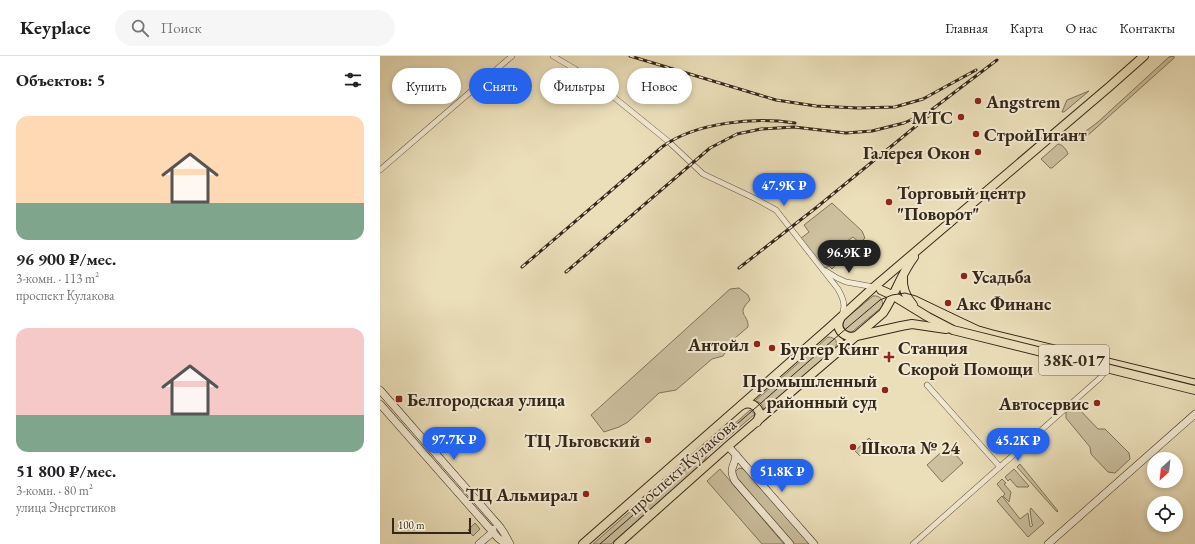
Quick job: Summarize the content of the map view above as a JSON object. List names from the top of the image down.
{
  "streets": {
    "main road": ["38К-017", "проспект Кулакова"]
  },
  "crossings": [
    ["38К-017", "проспект Кулакова"]
  ],
  "places": {
    "other": [
      "Angstrem",
      "МТС",
      "СтройГигант",
      "Галерея Окон",
      "Торговый центр \"Поворот\"",
      "Усадьба",
      "Акс Финанс",
      "Антойл",
      "Бургер Кинг",
      "Промышленный районный суд",
      "Автосервис",
      "ТЦ Льговский",
      "Школа № 24",
      "ТЦ Альмирал"
    ],
    "health": ["Станция Скорой Помощи"],
    "transit": ["Белгородская улица"]
  },
  "scale_bar": "100 m",
  "north": "bottom left",
  "page": {
    "header": "Keyplace",
    "search": "Поиск",
    "nav": [
      "Главная",
      "Карта",
      "О нас",
      "Контакты"
    ],
    "heading": "Объектов: 5",
    "chip": [
      "Купить",
      "Снять",
      "Фильтры",
      "Новое"
    ],
    "list": [
      {
        "name": "96 900 ₽/мес.",
        "note": "3-комн. · 113 m² · проспект Кулакова"
      },
      {
        "name": "51 800 ₽/мес.",
        "note": "3-комн. · 80 m² · улица Энергетиков"
      }
    ],
    "price": [
      "47.9K ₽",
      "96.9K ₽",
      "97.7K ₽",
      "45.2K ₽",
      "51.8K ₽"
    ],
    "scale": "100 m"
  }
}
